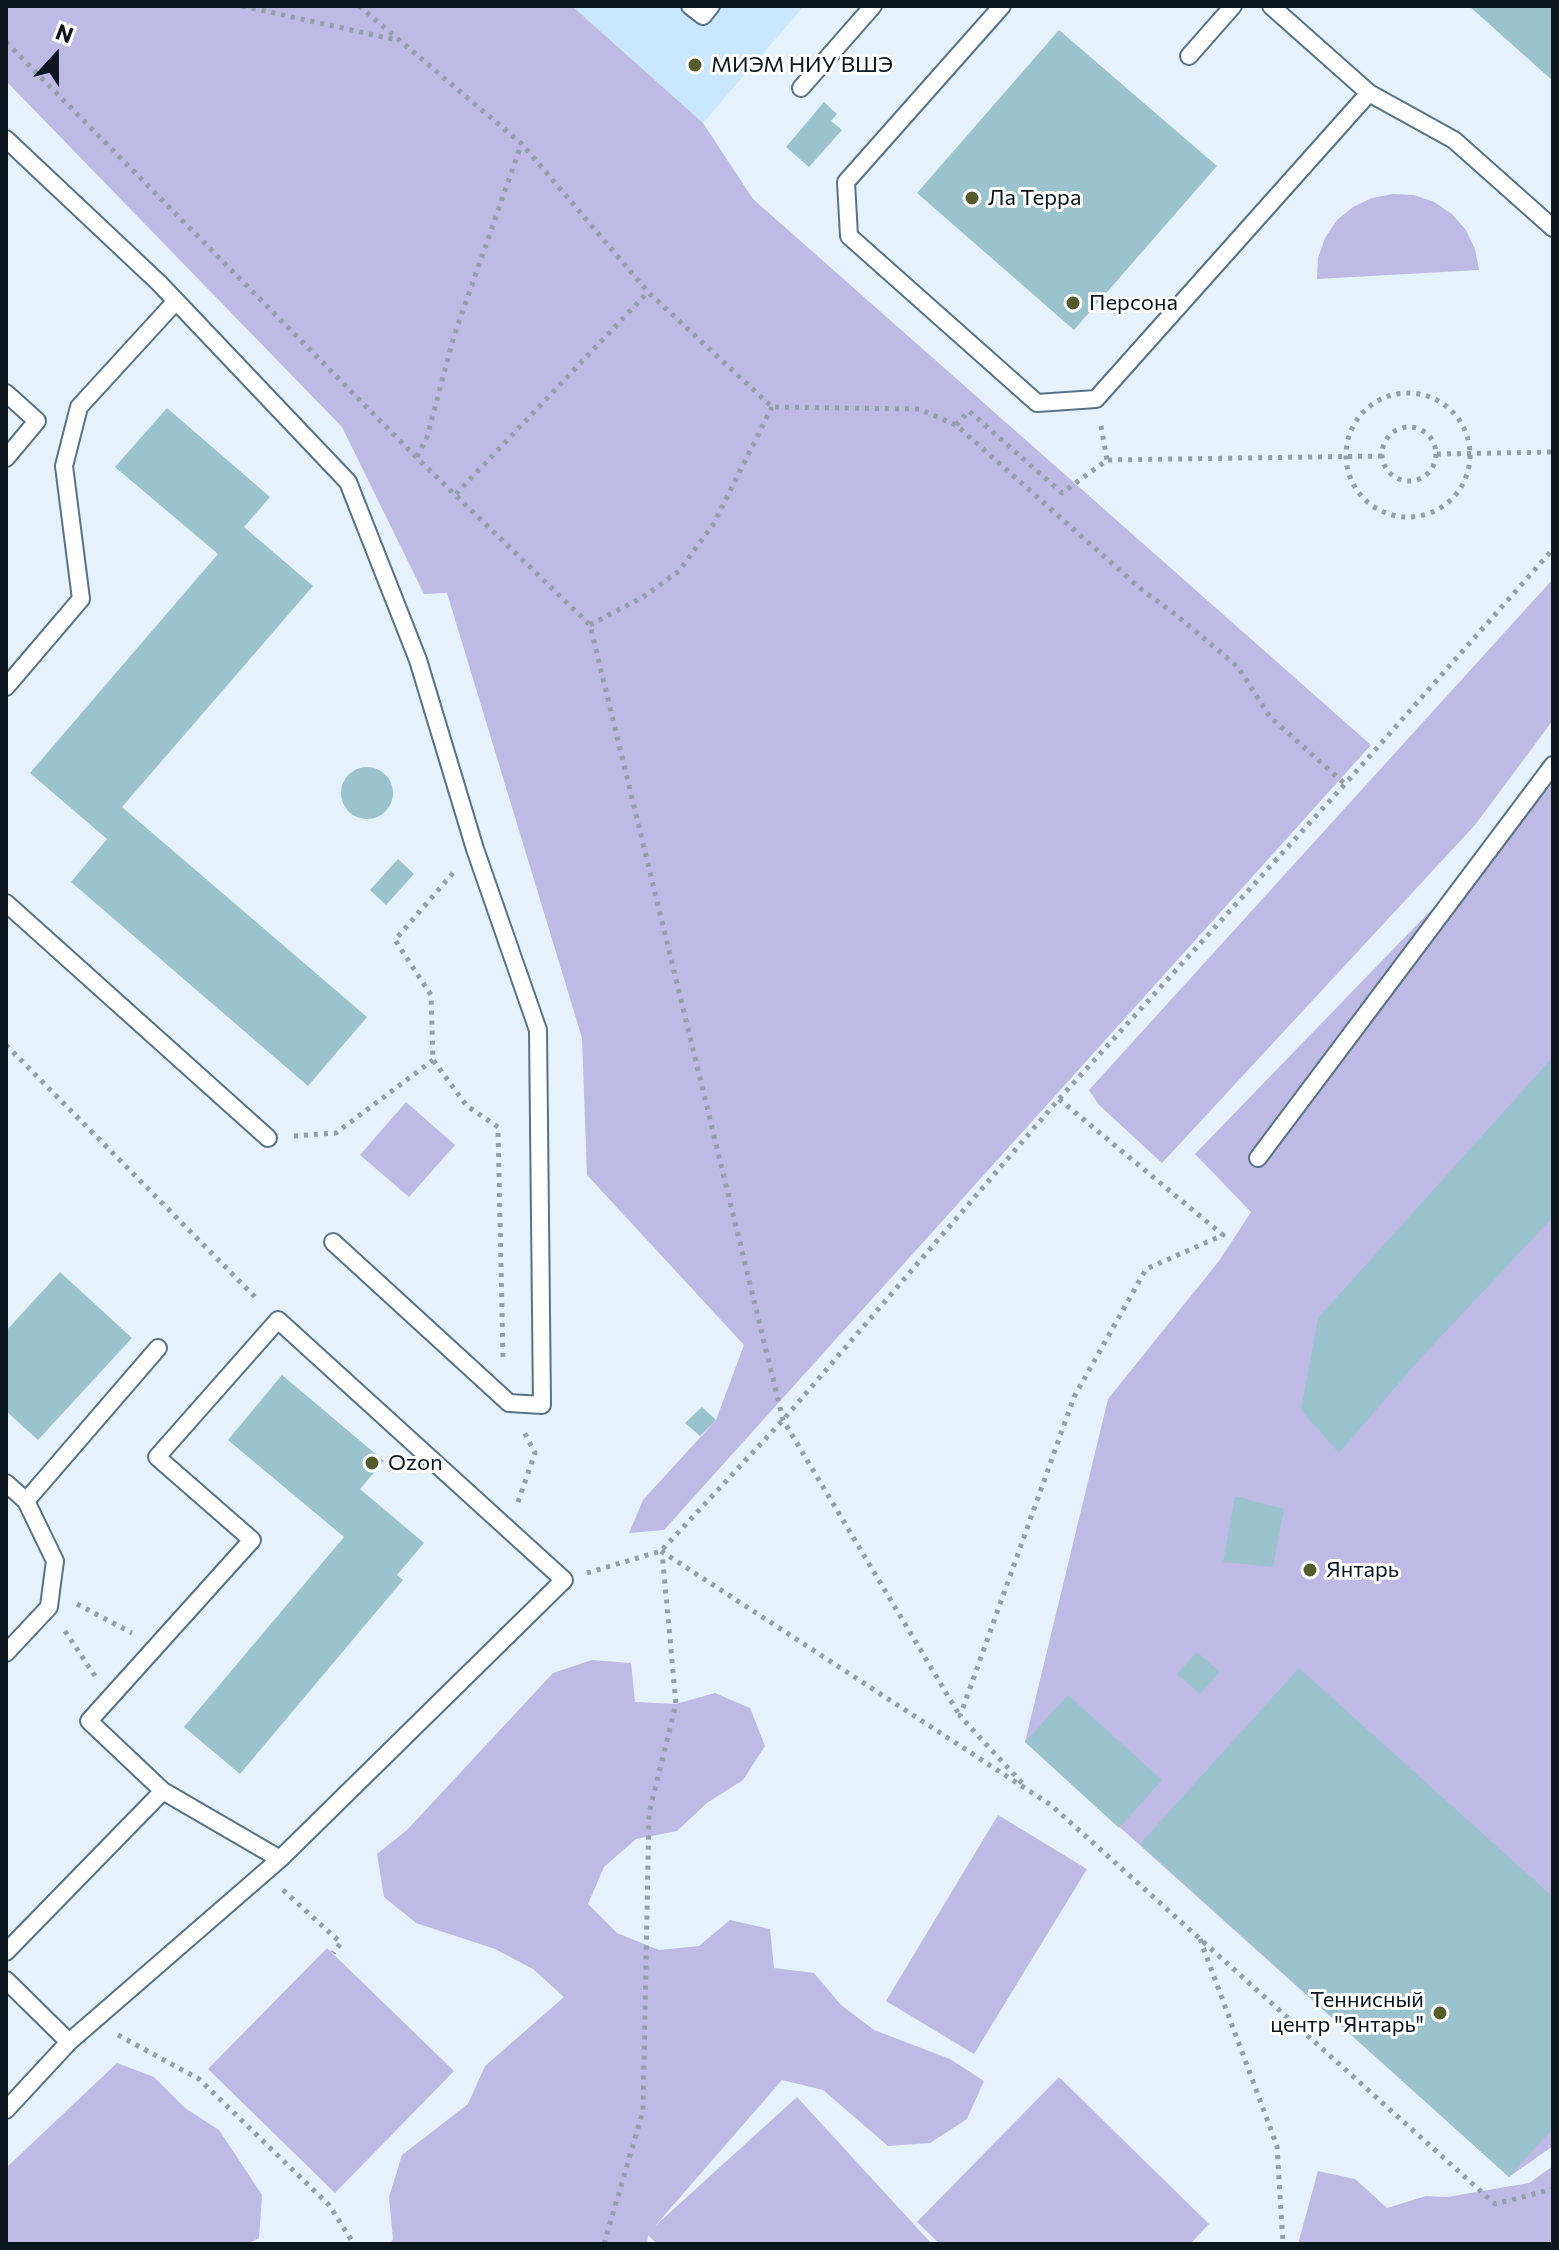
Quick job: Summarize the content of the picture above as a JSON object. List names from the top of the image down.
{
  "places": [
    "МИЭМ НИУ ВШЭ",
    "Ла Терра",
    "Персона",
    "Ozon",
    "Янтарь",
    "Теннисный центр \"Янтарь\""
  ],
  "north": "top"
}
